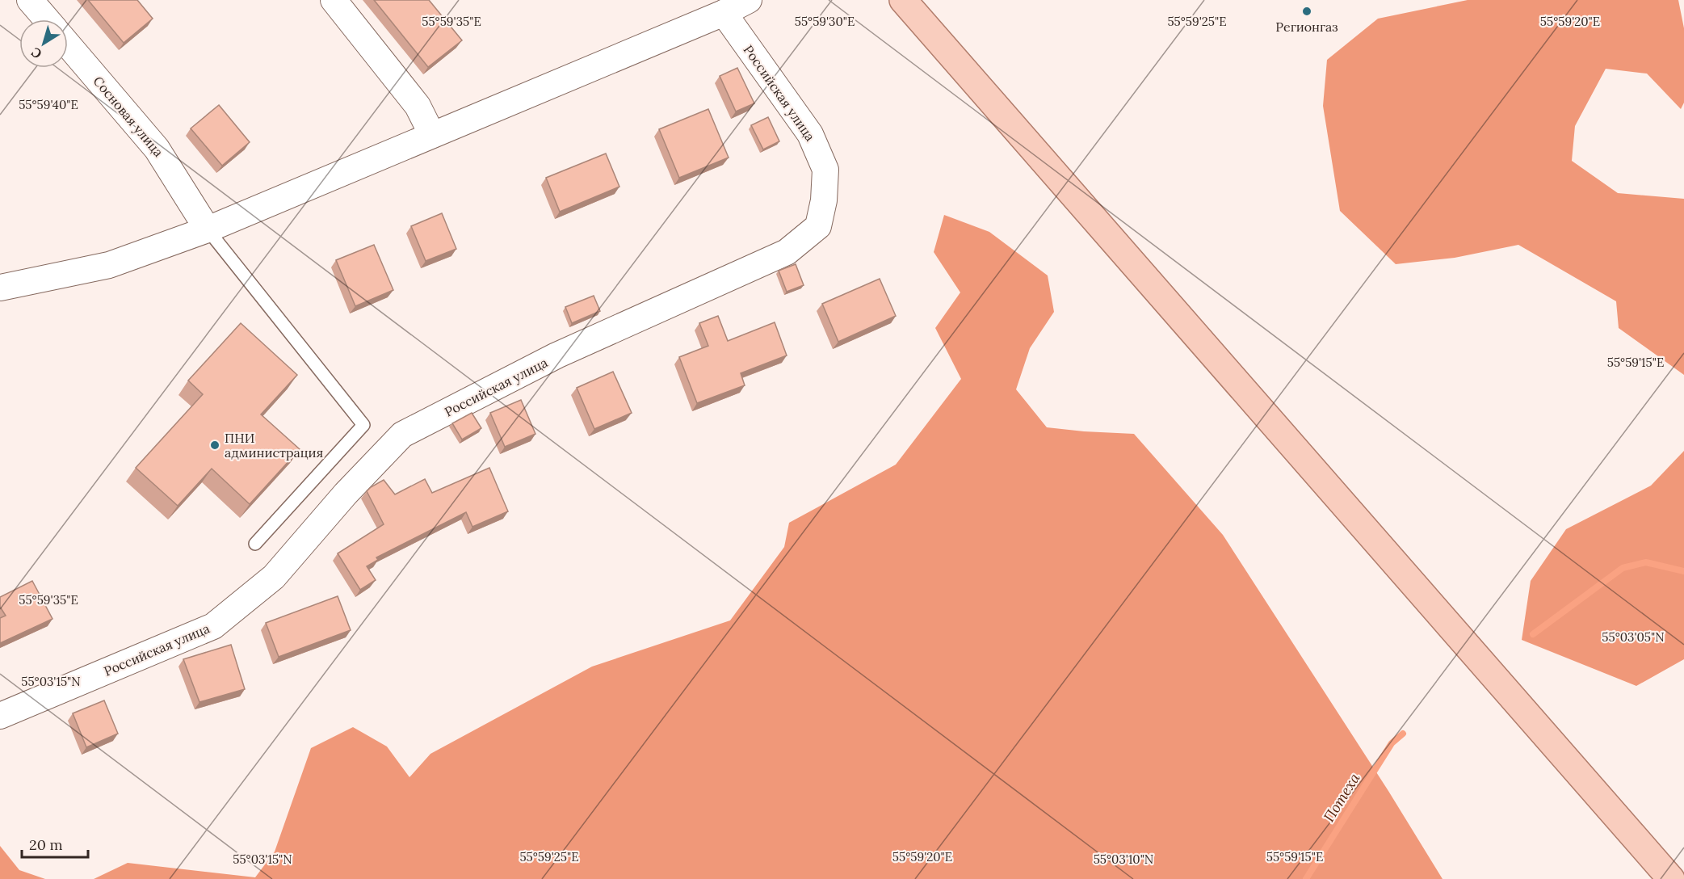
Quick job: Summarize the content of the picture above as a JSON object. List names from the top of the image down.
{
  "streets": {
    "street": ["Российская улица", "Сосновая улица"]
  },
  "water": ["Потеха"],
  "places": ["Регионгаз", "ПНИ администрация"],
  "scale_bar": "20 m",
  "north": "bottom left",
  "coordinates": [
    "55°59'35\"E",
    "55°59'30\"E",
    "55°59'25\"E",
    "55°59'20\"E",
    "55°59'40\"E",
    "55°59'15\"E",
    "55°03'05\"N",
    "55°03'15\"N",
    "55°03'10\"N"
  ]
}
